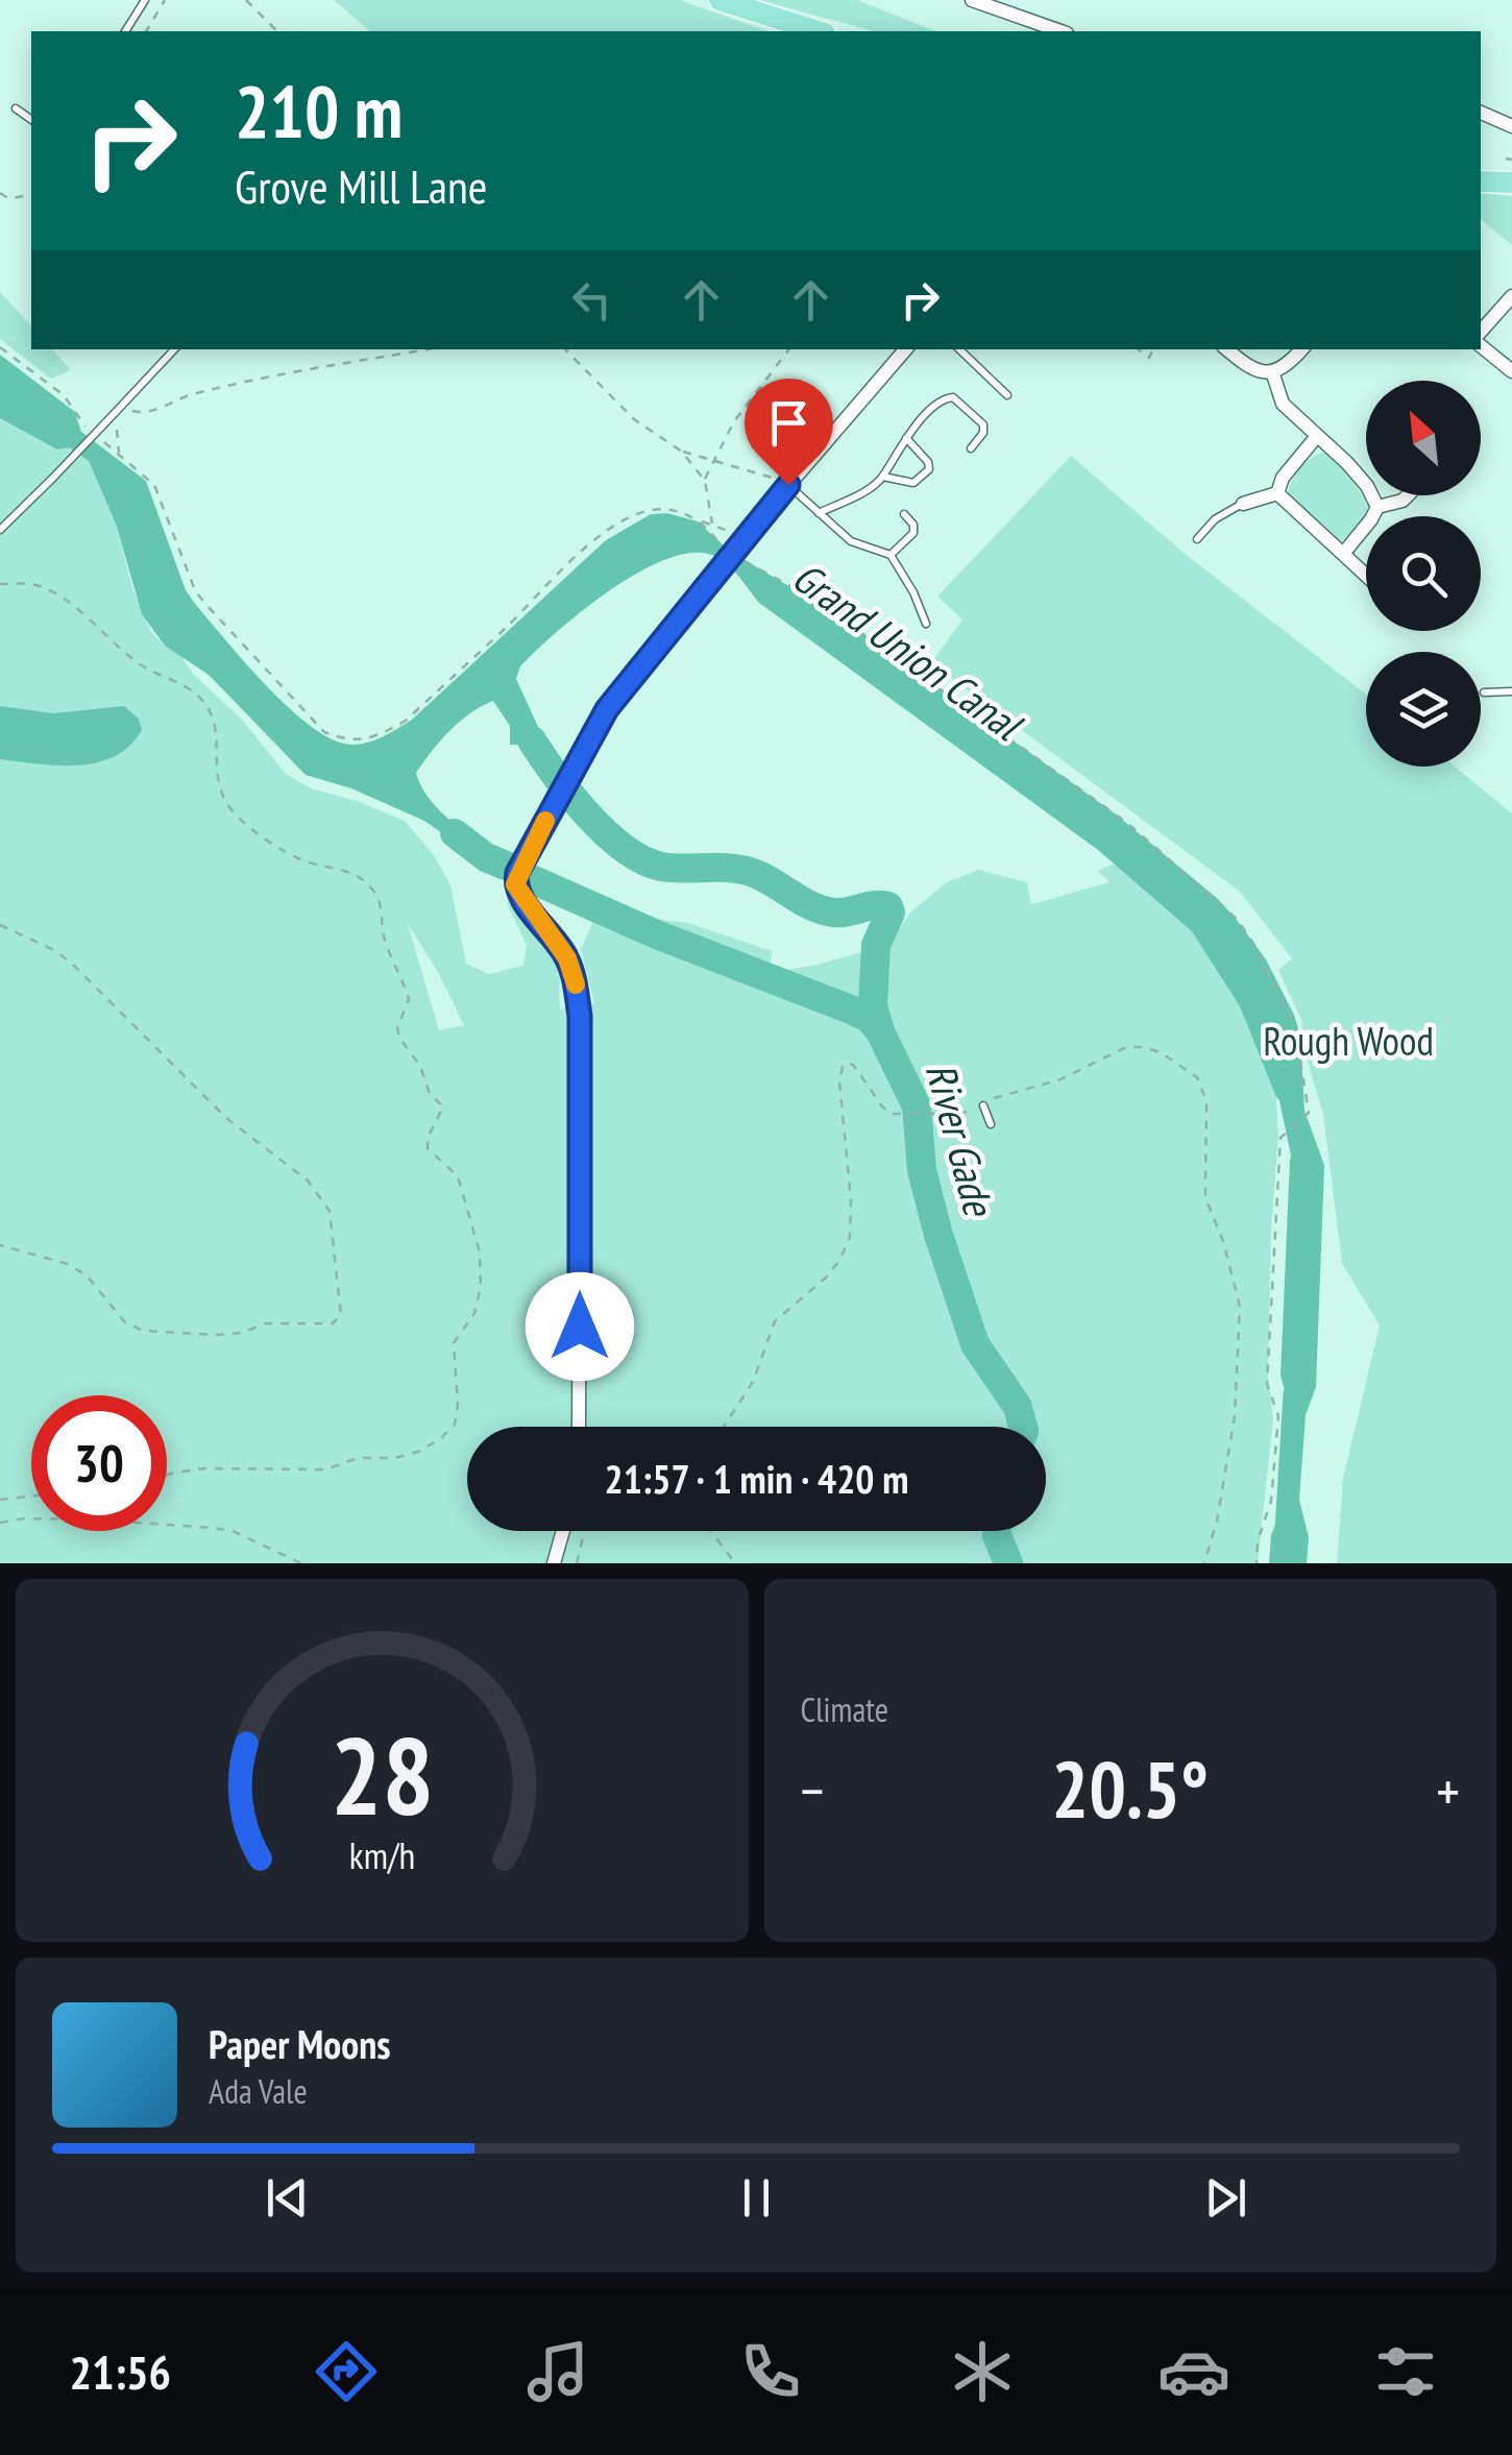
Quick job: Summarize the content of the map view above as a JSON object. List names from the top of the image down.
{
  "water": ["Grand Union Canal", "River Gade"],
  "parks": ["Rough Wood"],
  "north": "top left",
  "page": {
    "turn": ["210 m", "Grove Mill Lane"],
    "limit": "30",
    "trip": "21:57 · 1 min · 420 m",
    "tile": "Climate",
    "heat": ["−", "20.5°", "+"],
    "song": ["Paper Moons", "Ada Vale"],
    "tabs": "21:56",
    "gauge": ["28", "km/h"]
  }
}
